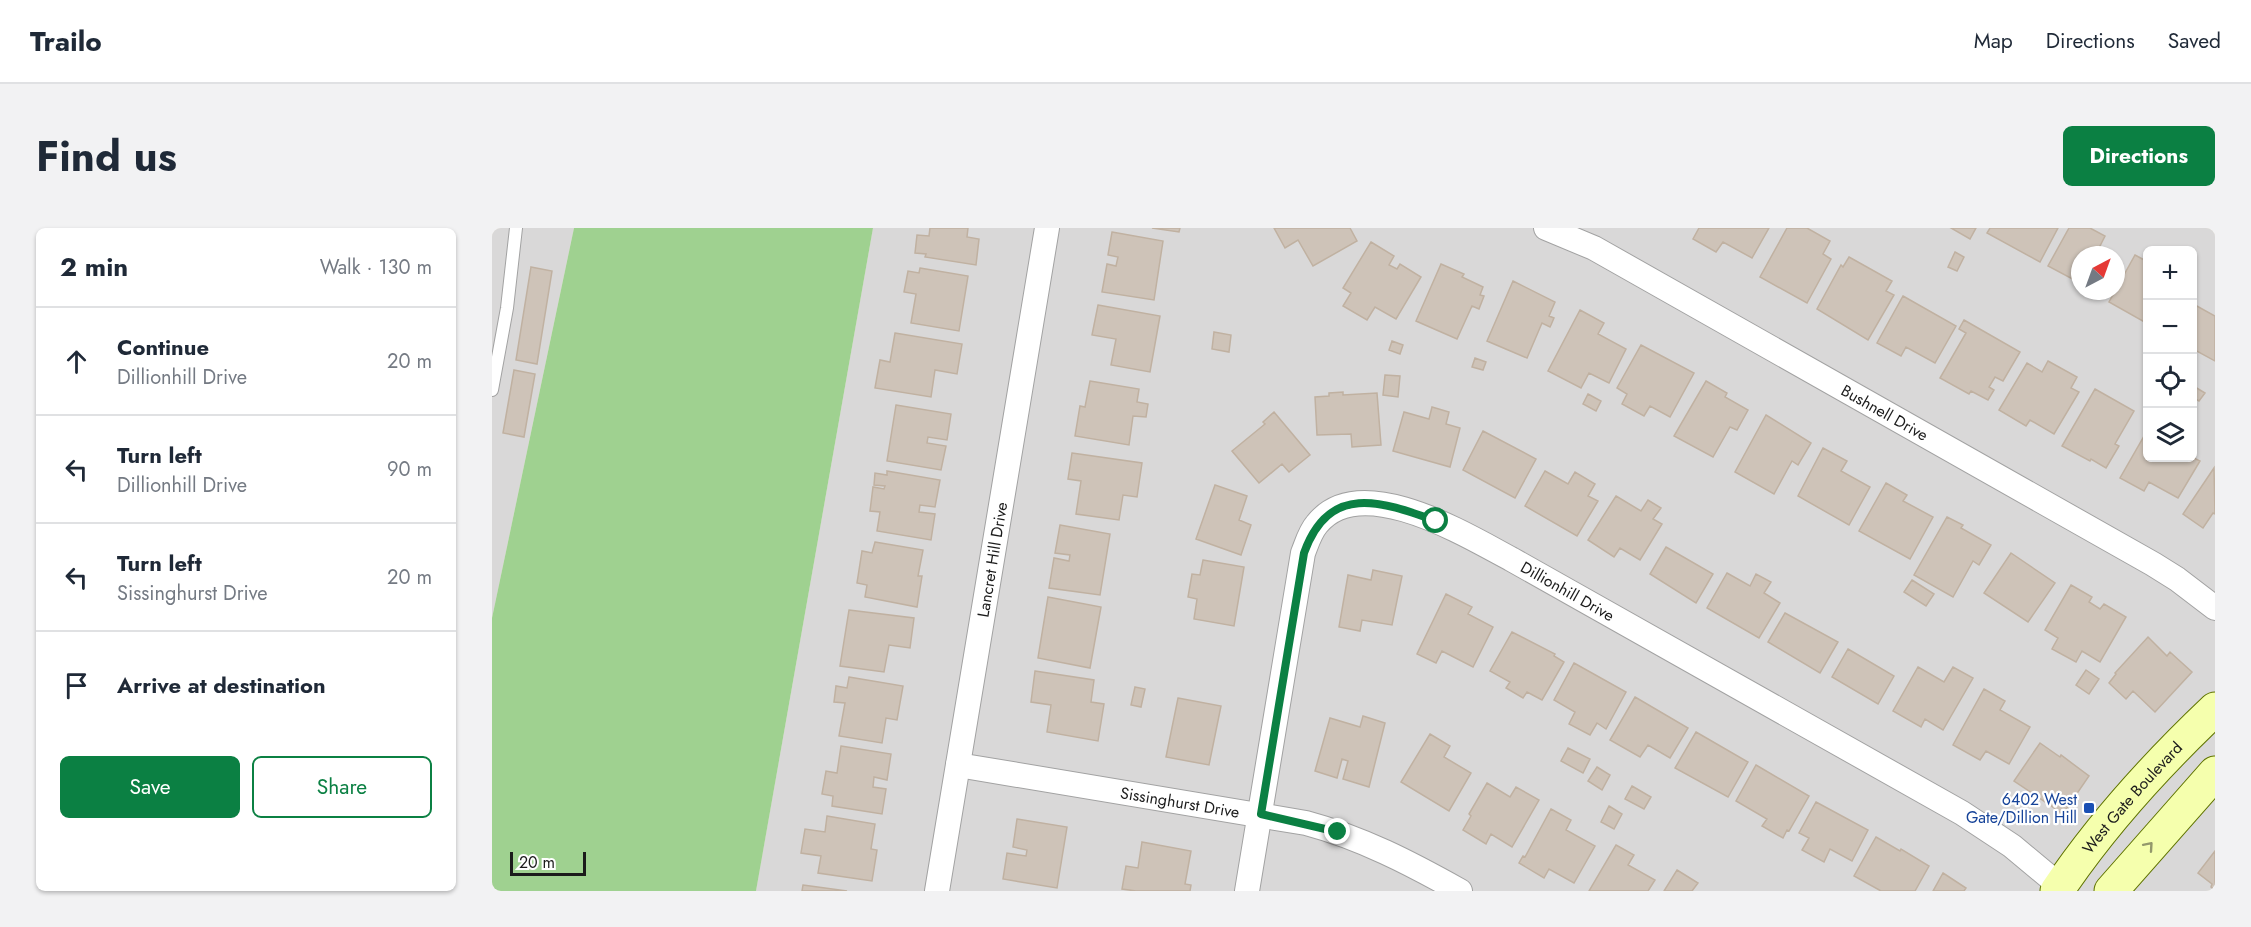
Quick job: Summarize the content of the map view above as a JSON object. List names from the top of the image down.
{
  "streets": {
    "main road": ["West Gate Boulevard"],
    "street": [
      "Bushnell Drive",
      "Lancret Hill Drive",
      "Dillionhill Drive",
      "Sissinghurst Drive"
    ]
  },
  "crossings": [
    ["Lancret Hill Drive", "Sissinghurst Drive"],
    ["Dillionhill Drive", "West Gate Boulevard"],
    ["Dillionhill Drive", "Sissinghurst Drive"]
  ],
  "places": {
    "transit": ["6402 West Gate/Dillion Hill"]
  },
  "scale_bar": "20 m",
  "north": "top right",
  "page": {
    "header": "Trailo",
    "nav": ["Map", "Directions", "Saved"],
    "title": "Find us",
    "buttons": [
      "Directions",
      ["Save", "Share"]
    ],
    "heading": ["2 min", "Walk · 130 m"],
    "map_buttons": ["+", "−"],
    "list": [
      ["Continue", "Dillionhill Drive", "20 m"],
      ["Turn left", "Dillionhill Drive", "90 m"],
      ["Turn left", "Sissinghurst Drive", "20 m"],
      "Arrive at destination"
    ],
    "scale": "20 m"
  }
}
